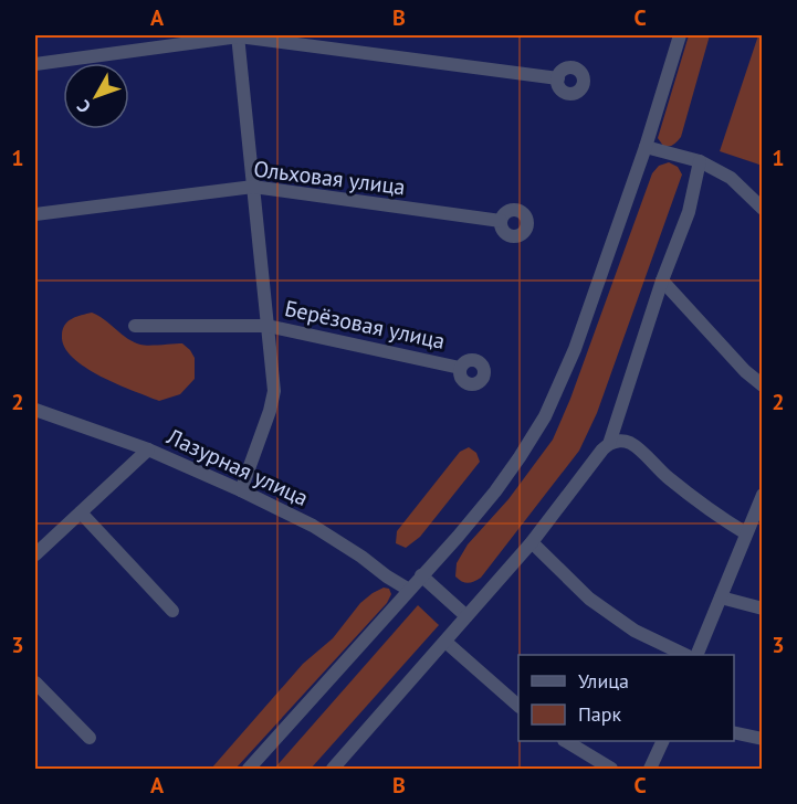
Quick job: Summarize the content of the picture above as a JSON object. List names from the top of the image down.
{
  "streets": {
    "street": ["Ольховая улица", "Берёзовая улица", "Лазурная улица"]
  },
  "legend": ["Улица", "Парк"],
  "north": "bottom left",
  "grid": {
    "columns": ["A", "B", "C"],
    "rows": ["1", "2", "3"]
  }
}
